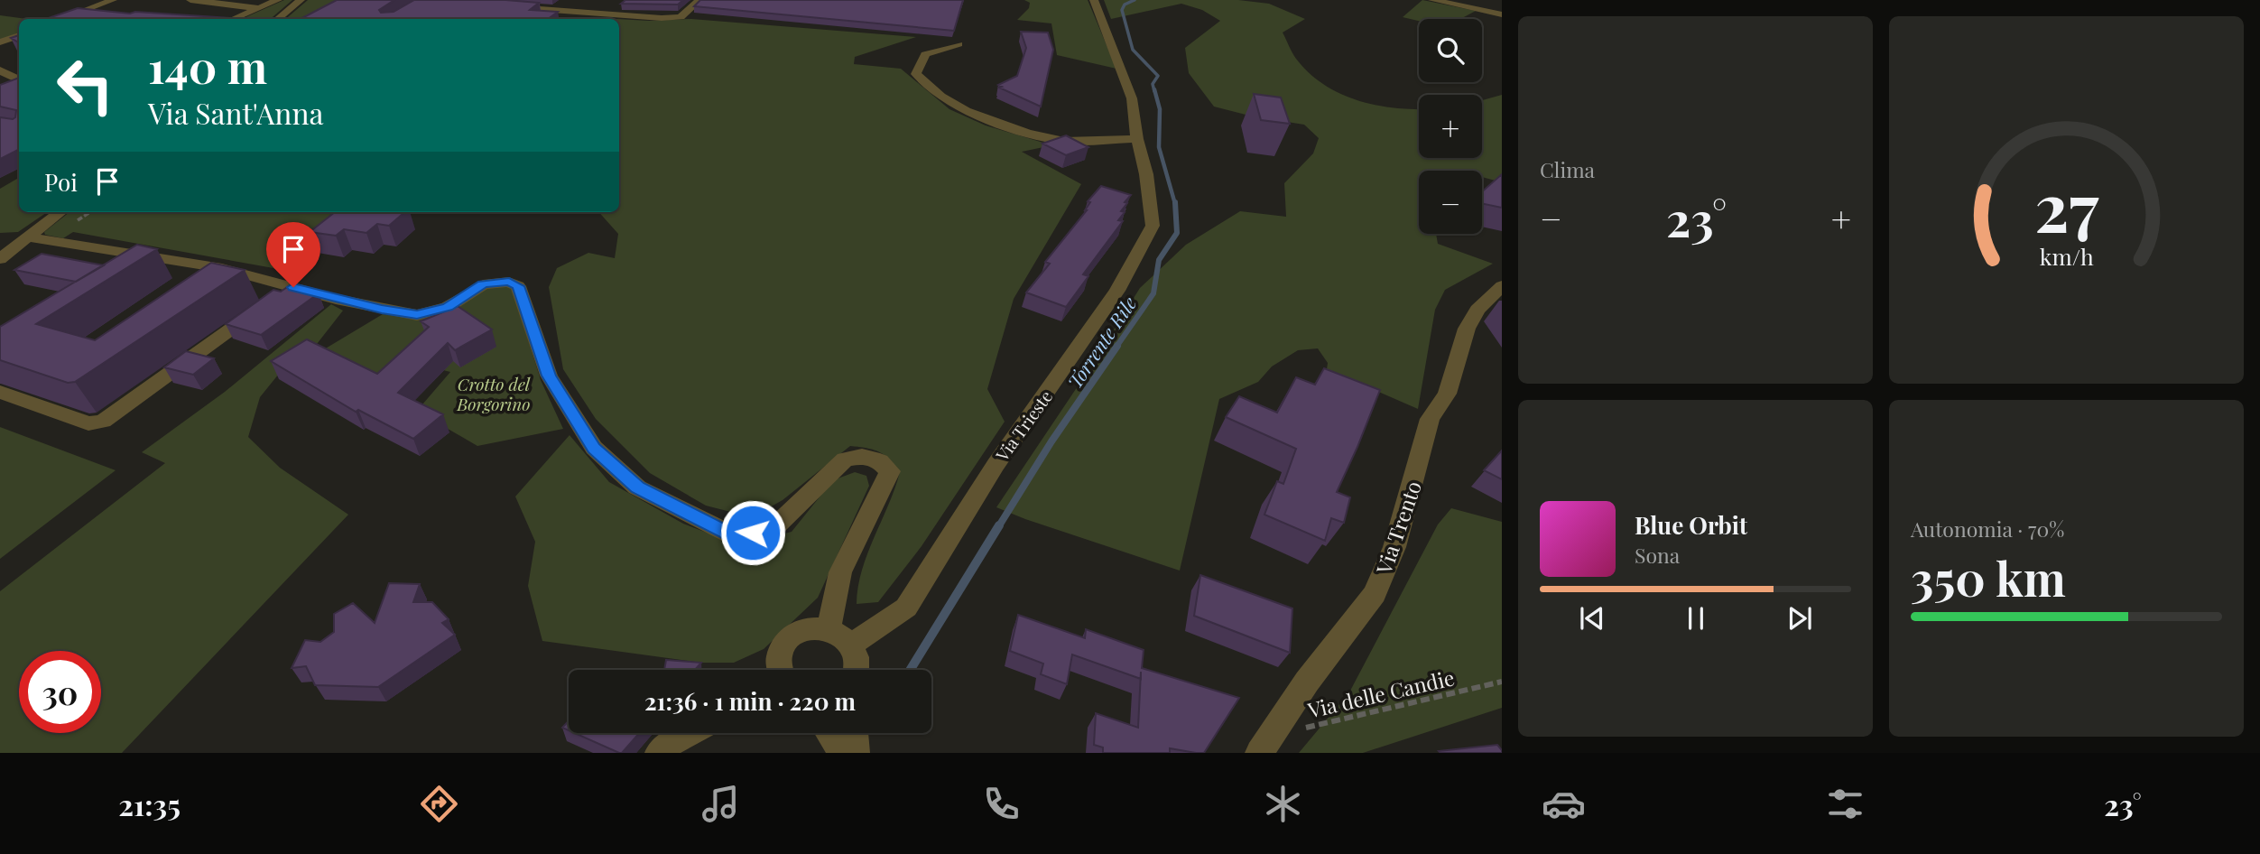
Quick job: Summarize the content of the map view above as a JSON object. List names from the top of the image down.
{
  "streets": {
    "street": ["Via Trieste", "Via Trento"],
    "path": ["Via delle Candie"]
  },
  "crossings": [
    ["Via Trento", "Via delle Candie"]
  ],
  "water": ["Torrente Rile"],
  "parks": ["Crotto del Borgorino"],
  "page": {
    "tile": [
      "Clima",
      ["Autonomia · 70%", "350 km"]
    ],
    "map_buttons": ["+", "−"],
    "turn": ["140 m", "Via Sant'Anna"],
    "then": "Poi",
    "heat": ["−", "23°", "+"],
    "song": ["Blue Orbit", "Sona"],
    "limit": "30",
    "trip": "21:36 · 1 min · 220 m",
    "tabs": ["21:35", "23°"],
    "gauge": ["27", "km/h"]
  }
}
